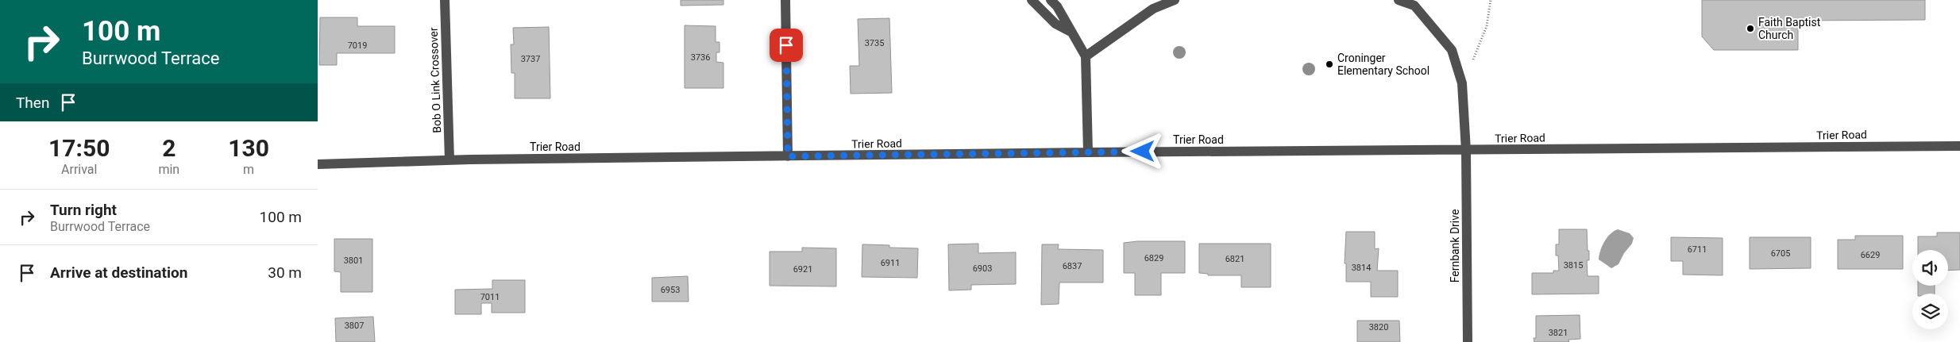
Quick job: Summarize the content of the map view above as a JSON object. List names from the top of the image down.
{
  "streets": {
    "street": ["Bob O Link Crossover", "Trier Road", "Fernbank Drive"]
  },
  "crossings": [
    ["Bob O Link Crossover", "Trier Road"],
    ["Trier Road", "Fernbank Drive"]
  ],
  "places": ["Faith Baptist Church", "Croninger Elementary School"],
  "house_numbers": [
    "3735",
    "7019",
    "3736",
    "3737",
    "6711",
    "6705",
    "6629",
    "6829",
    "6821",
    "3801",
    "6911",
    "3815",
    "6837",
    "3814",
    "6903",
    "6921",
    "6953",
    "7011",
    "3807",
    "3820",
    "3821"
  ],
  "page": {
    "turn": ["100 m", "Burrwood Terrace"],
    "then": "Then",
    "eta": [
      "17:50",
      "Arrival",
      "2",
      "min",
      "130",
      "m"
    ],
    "list": [
      {
        "name": "Turn right",
        "note": "Burrwood Terrace",
        "value": "100 m"
      },
      {
        "name": "Arrive at destination",
        "value": "30 m"
      }
    ]
  }
}
